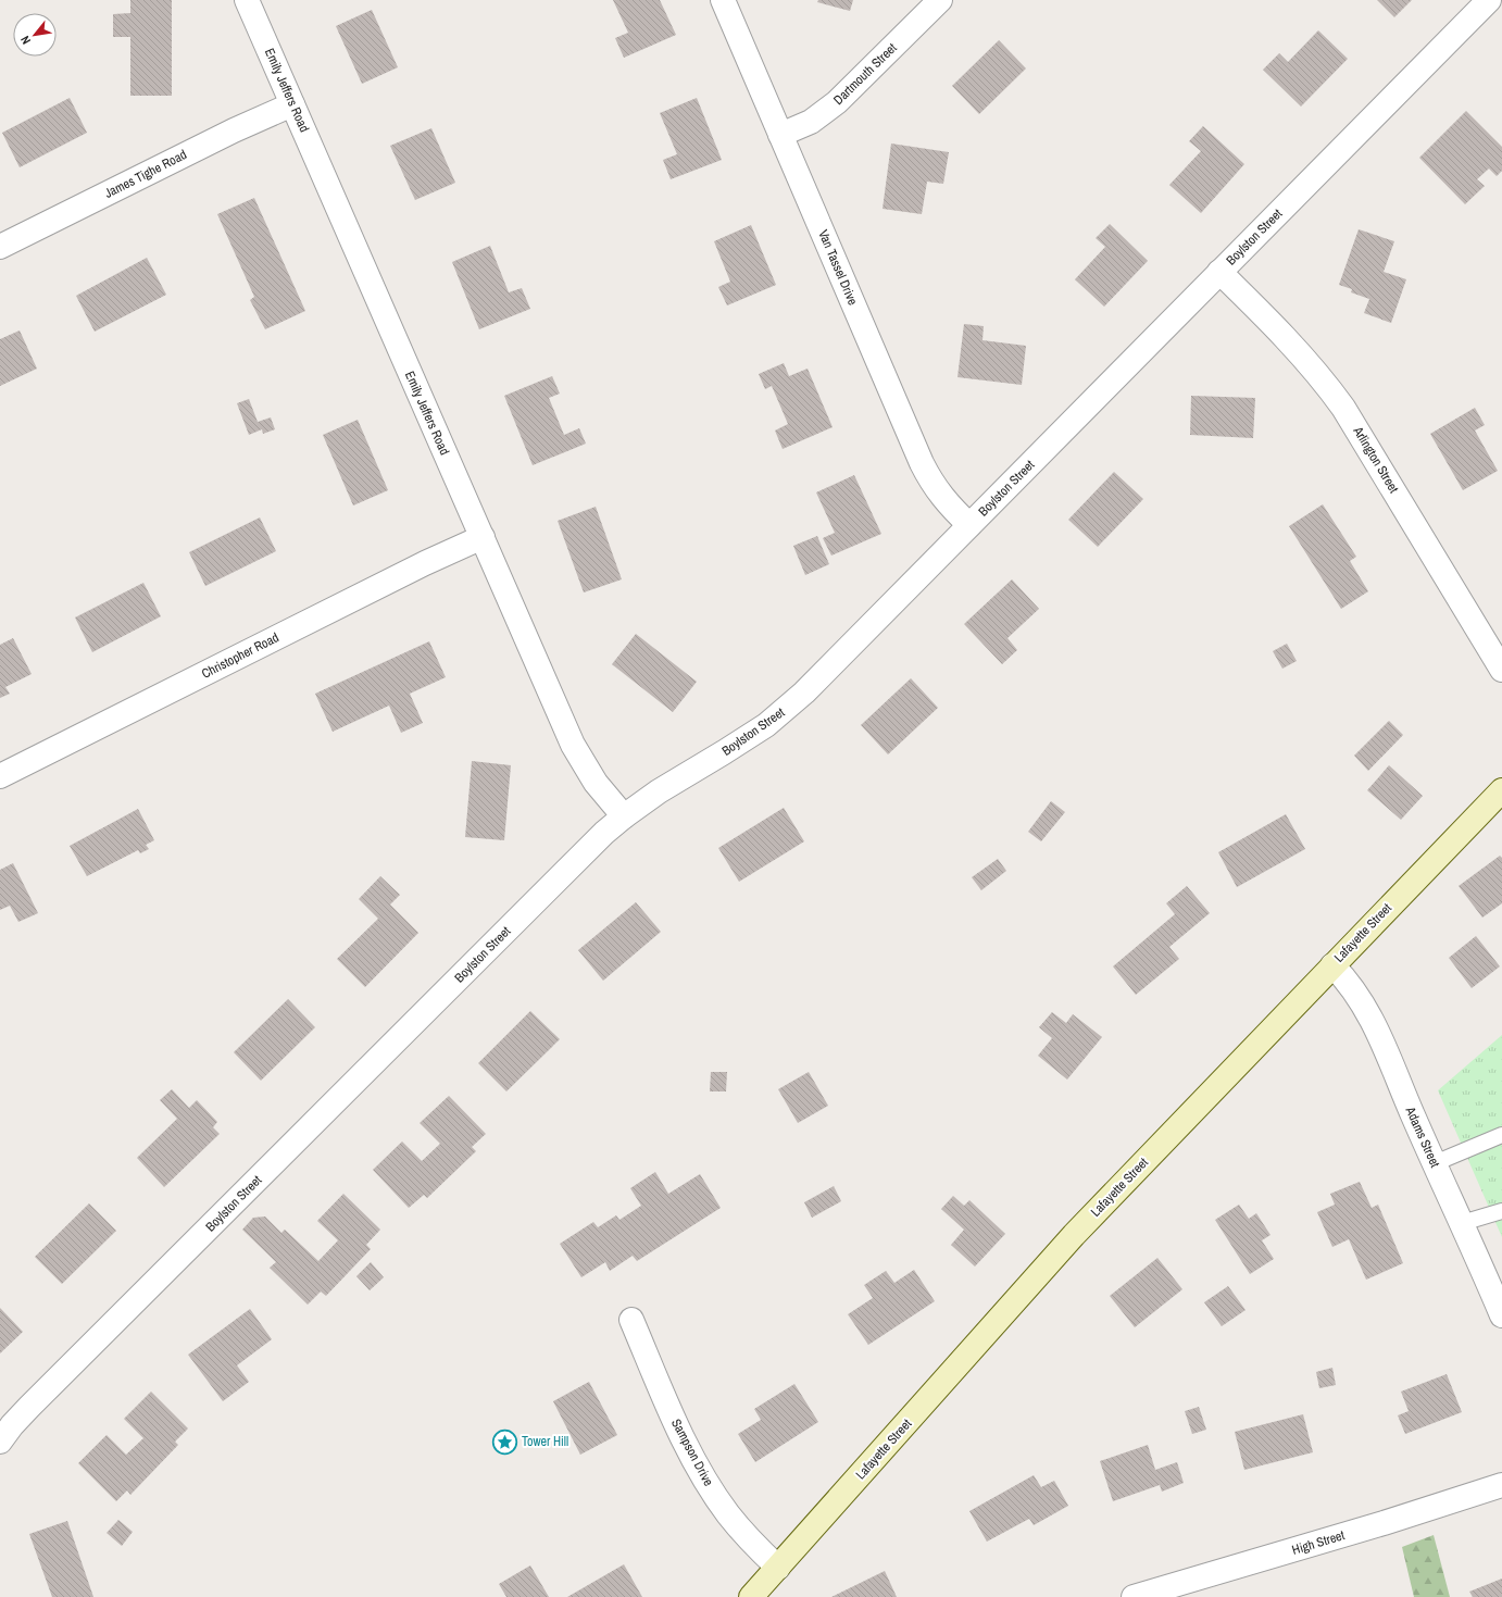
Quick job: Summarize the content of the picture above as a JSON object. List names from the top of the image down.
{
  "streets": {
    "main road": ["Lafayette Street"],
    "street": [
      "Dartmouth Street",
      "Emily Jeffers Road",
      "James Tighe Road",
      "Boylston Street",
      "Van Tassel Drive",
      "Arlington Street",
      "Christopher Road",
      "Adams Street",
      "Sampson Drive",
      "High Street"
    ]
  },
  "crossings": [
    ["Dartmouth Street", "Van Tassel Drive"],
    ["Emily Jeffers Road", "James Tighe Road"],
    ["Emily Jeffers Road", "Boylston Street"],
    ["Emily Jeffers Road", "Christopher Road"],
    ["Boylston Street", "Van Tassel Drive"],
    ["Boylston Street", "Arlington Street"],
    ["Lafayette Street", "Adams Street"],
    ["Lafayette Street", "Sampson Drive"]
  ],
  "places": {
    "place": ["Tower Hill"]
  },
  "north": "bottom left"
}
